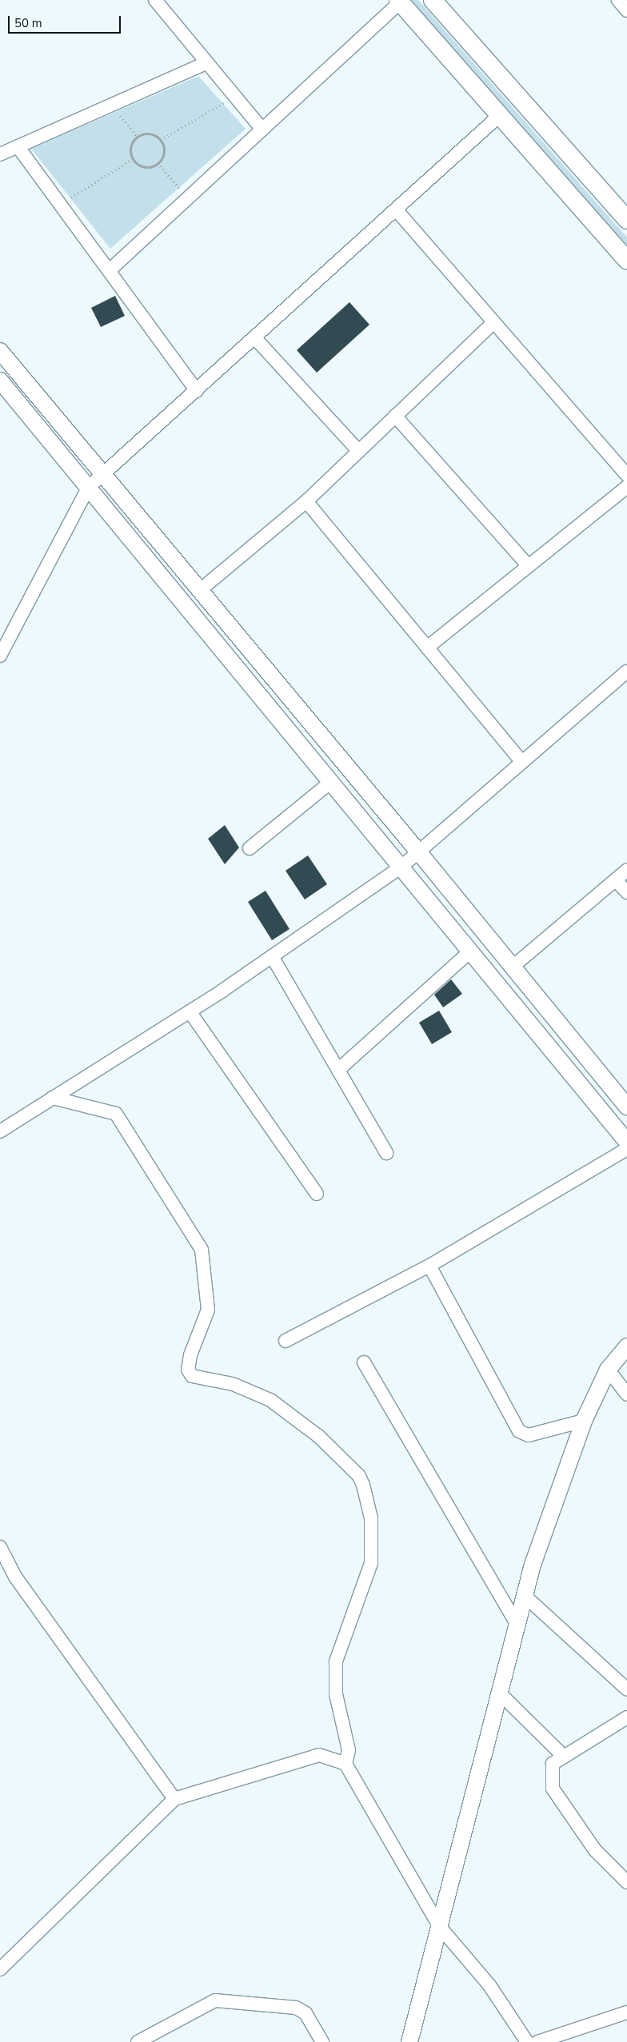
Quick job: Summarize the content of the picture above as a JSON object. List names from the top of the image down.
{
  "scale_bar": "50 m"
}
